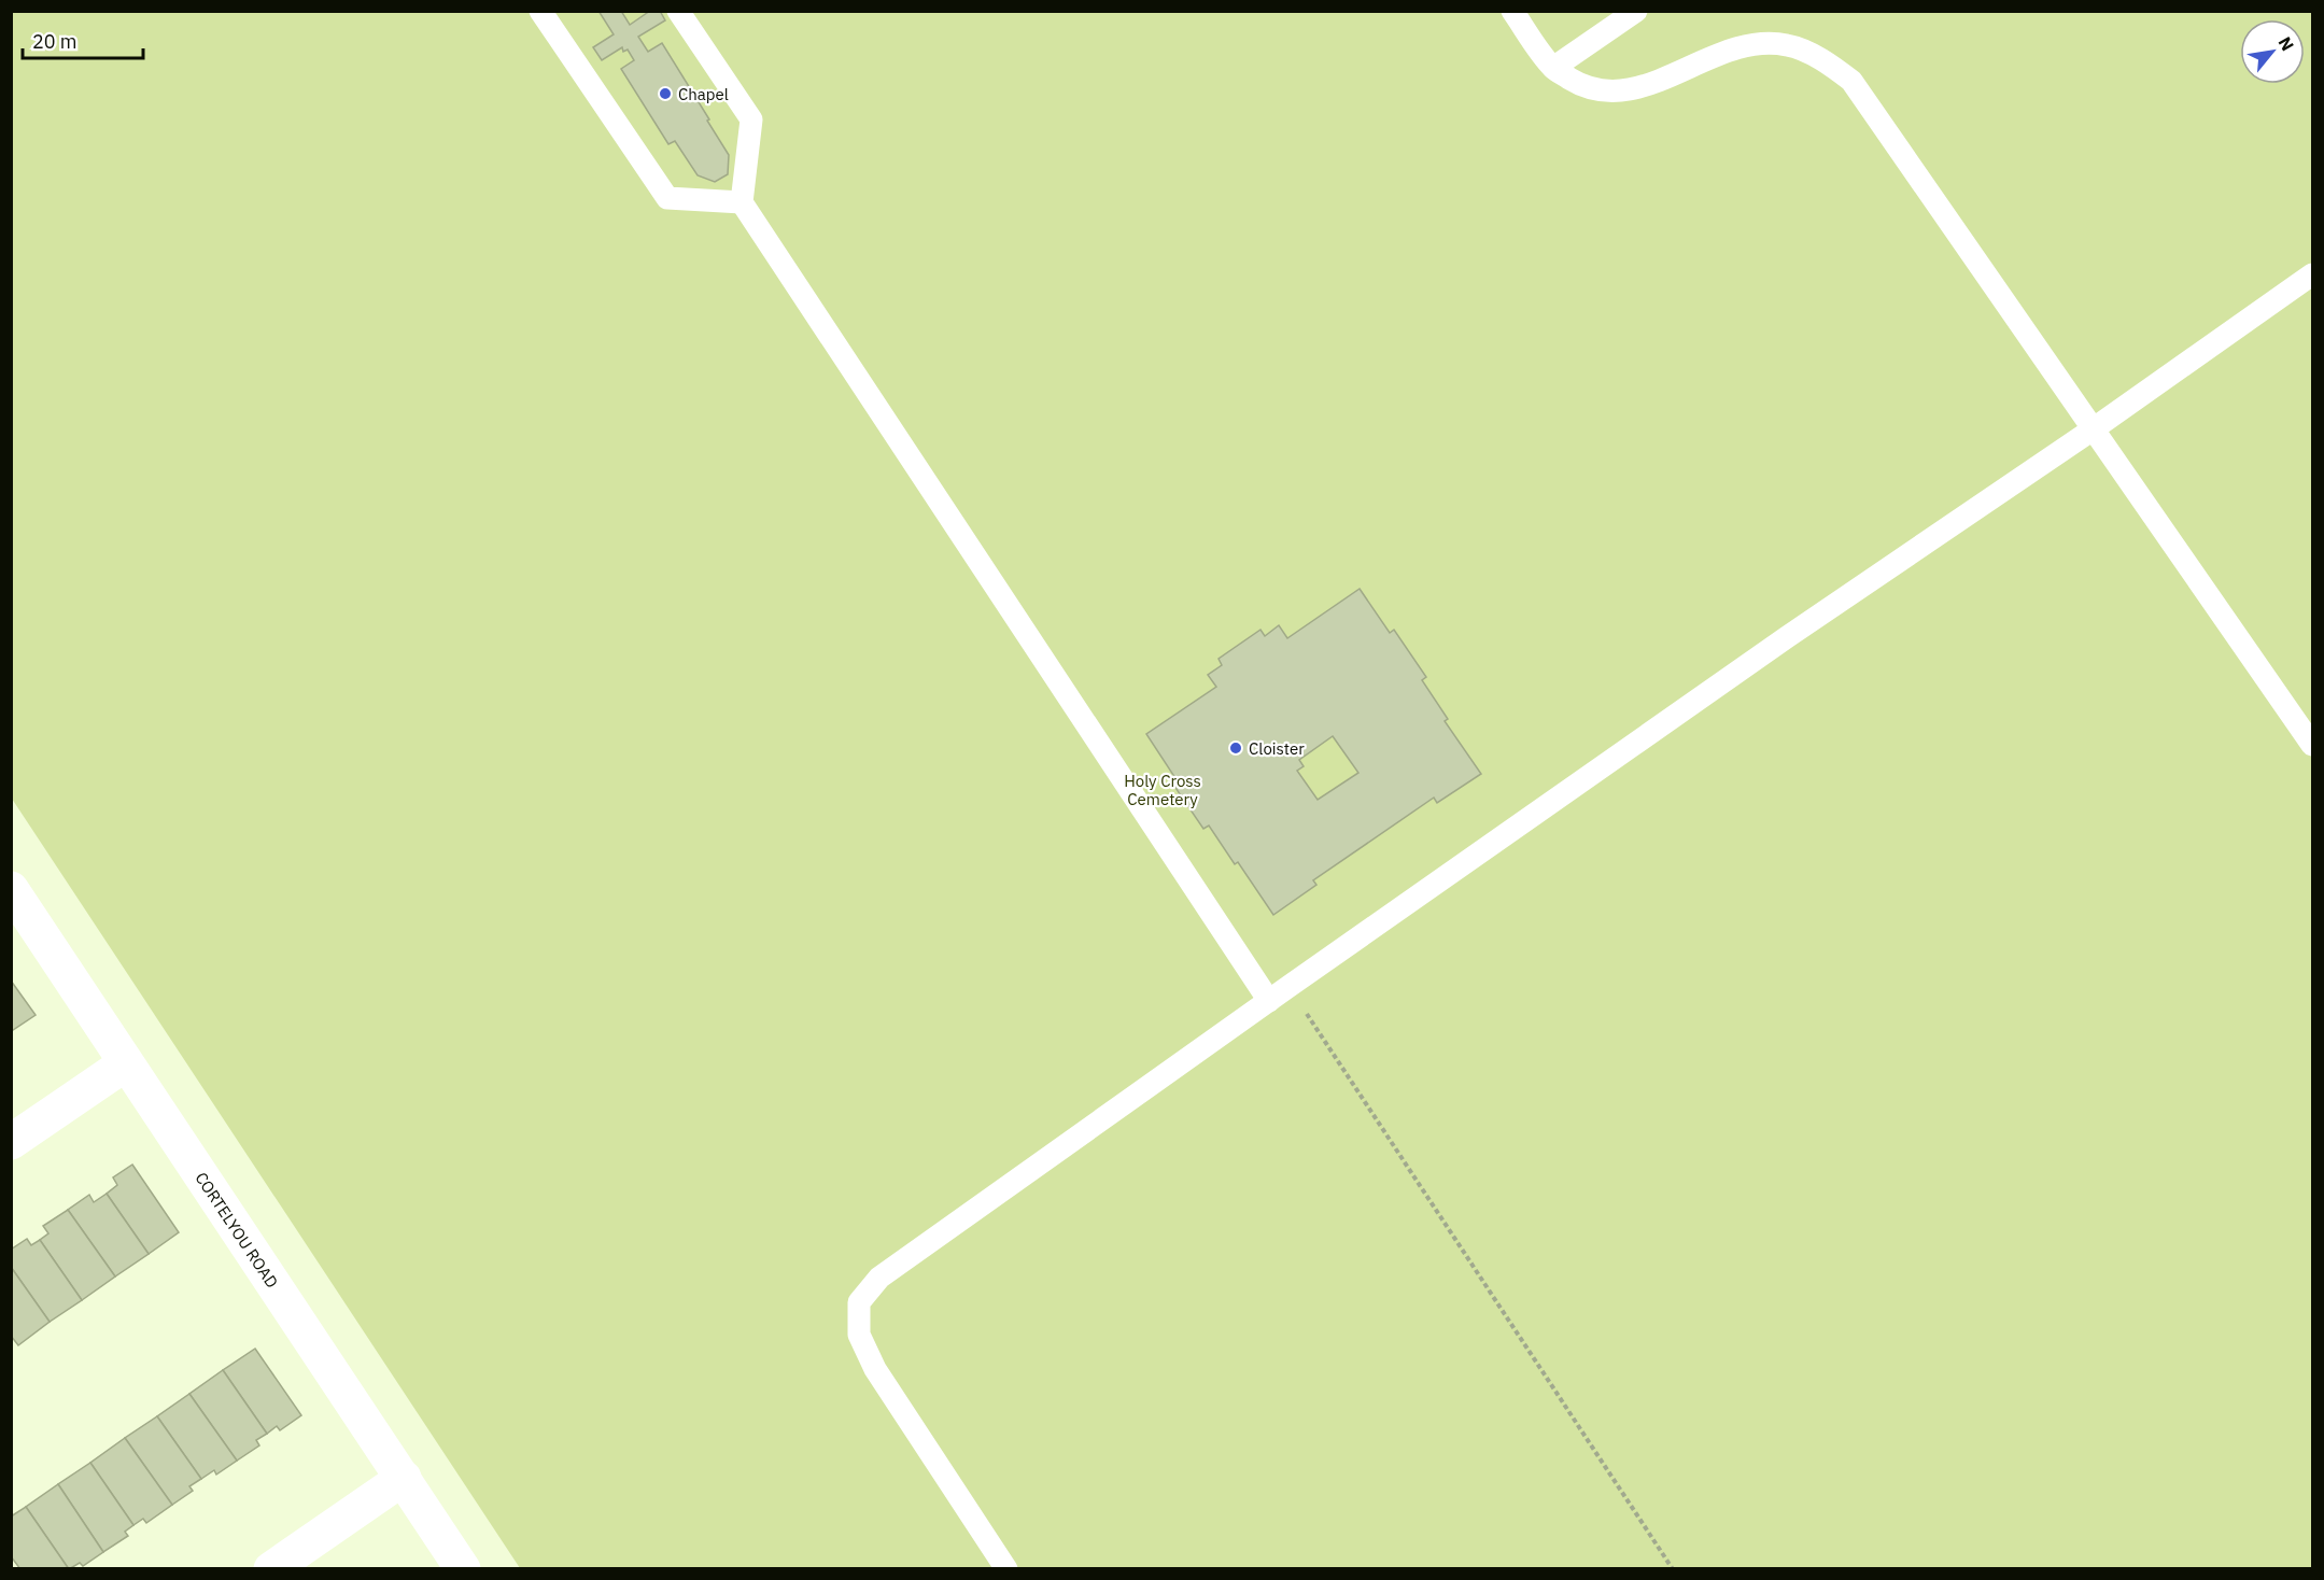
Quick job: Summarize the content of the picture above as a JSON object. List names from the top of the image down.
{
  "streets": {
    "street": ["CORTELYOU ROAD"]
  },
  "parks": ["Holy Cross Cemetery"],
  "places": ["Chapel", "Cloister"],
  "scale_bar": "20 m",
  "north": "top right"
}
